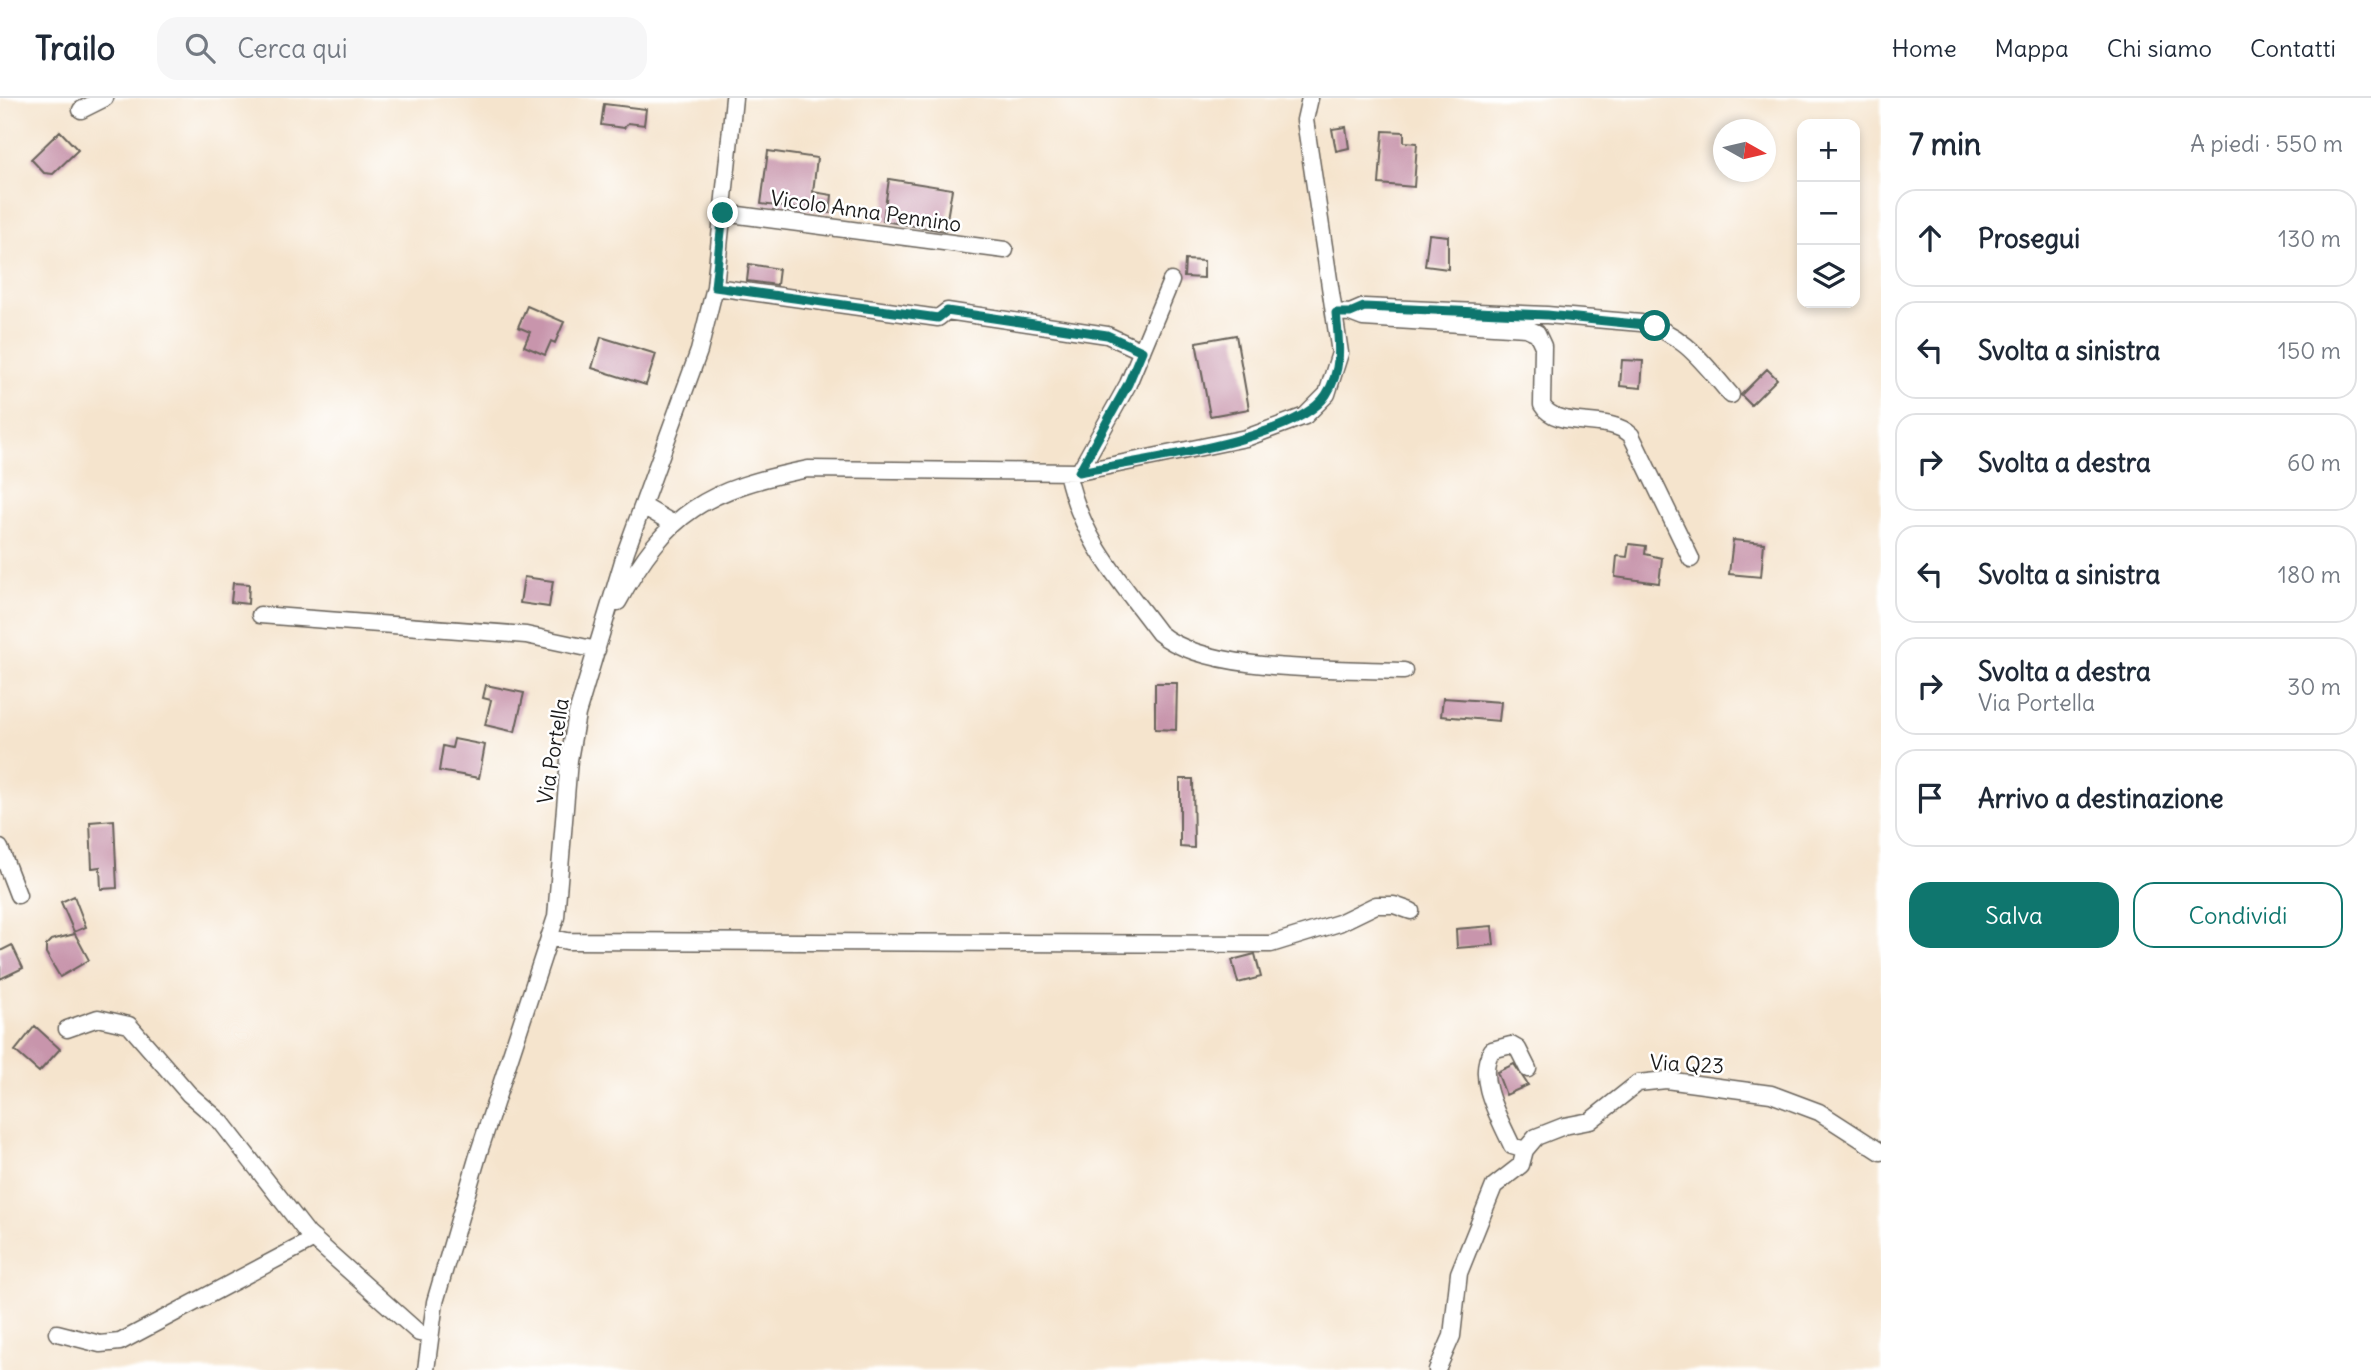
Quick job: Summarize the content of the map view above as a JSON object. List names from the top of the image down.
{
  "streets": {
    "street": ["Vicolo Anna Pennino", "Via Portella", "Via Q23"]
  },
  "crossings": [
    ["Vicolo Anna Pennino", "Via Portella"]
  ],
  "north": "right",
  "page": {
    "header": "Trailo",
    "search": "Cerca qui",
    "nav": [
      "Home",
      "Mappa",
      "Chi siamo",
      "Contatti"
    ],
    "heading": ["7 min", "A piedi · 550 m"],
    "map_buttons": ["+", "−"],
    "list": [
      ["Prosegui", "130 m"],
      ["Svolta a sinistra", "150 m"],
      ["Svolta a destra", "60 m"],
      ["Svolta a sinistra", "180 m"],
      ["Svolta a destra", "Via Portella", "30 m"],
      "Arrivo a destinazione"
    ],
    "buttons": ["Salva", "Condividi"]
  }
}
